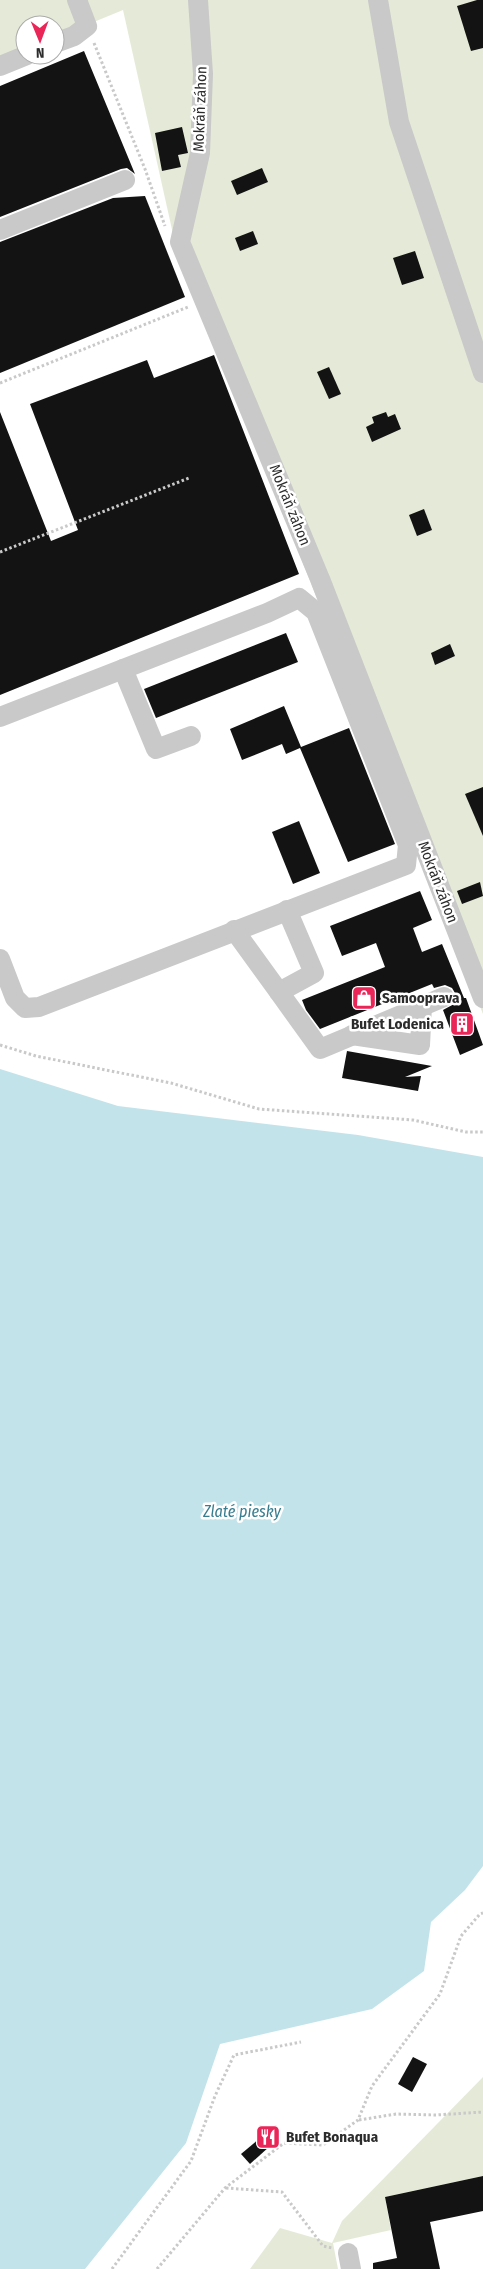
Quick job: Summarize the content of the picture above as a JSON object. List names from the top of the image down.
{
  "streets": {
    "street": ["Mokráň záhon"]
  },
  "water": ["Zlaté piesky"],
  "places": {
    "shop": ["Samooprava"],
    "building": ["Bufet Lodenica"],
    "restaurant": ["Bufet Bonaqua"]
  },
  "north": "bottom"
}
